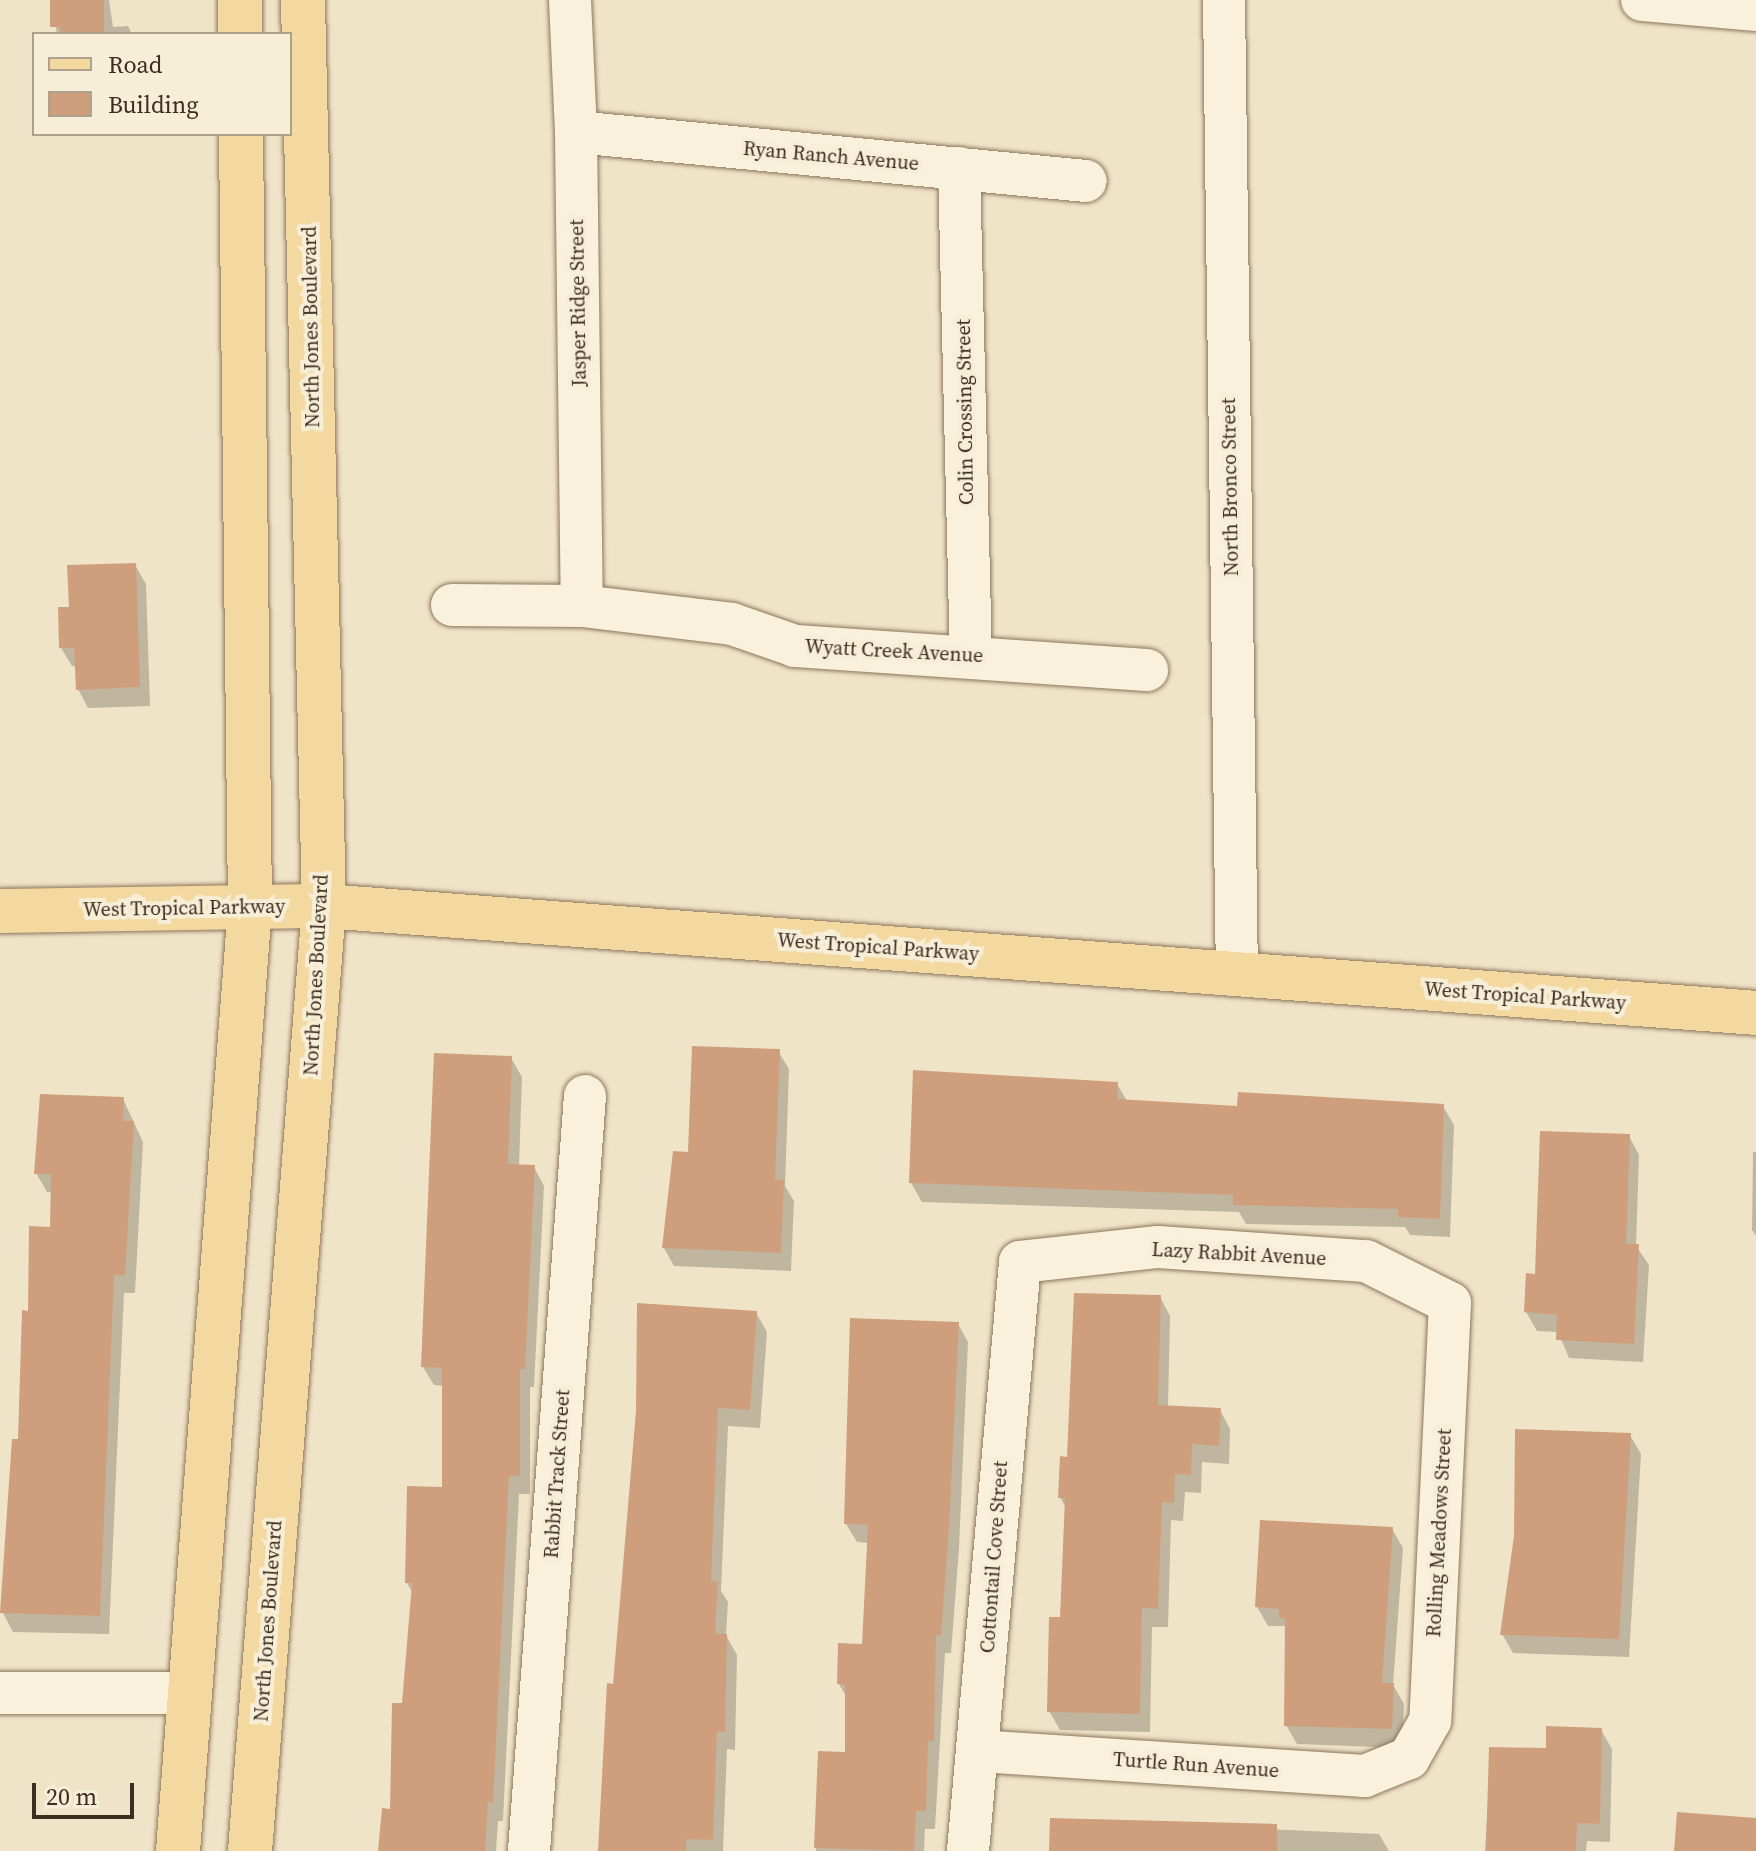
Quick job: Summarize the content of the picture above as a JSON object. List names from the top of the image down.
{
  "streets": {
    "main road": ["North Jones Boulevard", "West Tropical Parkway"],
    "street": [
      "Ryan Ranch Avenue",
      "Jasper Ridge Street",
      "Colin Crossing Street",
      "North Bronco Street",
      "Wyatt Creek Avenue",
      "Lazy Rabbit Avenue",
      "Rabbit Track Street",
      "Rolling Meadows Street",
      "Cottontail Cove Street",
      "Turtle Run Avenue"
    ]
  },
  "crossings": [
    ["Ryan Ranch Avenue", "Jasper Ridge Street"],
    ["Ryan Ranch Avenue", "Colin Crossing Street"],
    ["Jasper Ridge Street", "Wyatt Creek Avenue"],
    ["North Jones Boulevard", "West Tropical Parkway"],
    ["Colin Crossing Street", "Wyatt Creek Avenue"],
    ["North Bronco Street", "West Tropical Parkway"],
    ["Lazy Rabbit Avenue", "Rolling Meadows Street"],
    ["Lazy Rabbit Avenue", "Cottontail Cove Street"],
    ["Rolling Meadows Street", "Turtle Run Avenue"],
    ["Cottontail Cove Street", "Turtle Run Avenue"]
  ],
  "legend": ["Road", "Building"],
  "scale_bar": "20 m"
}
